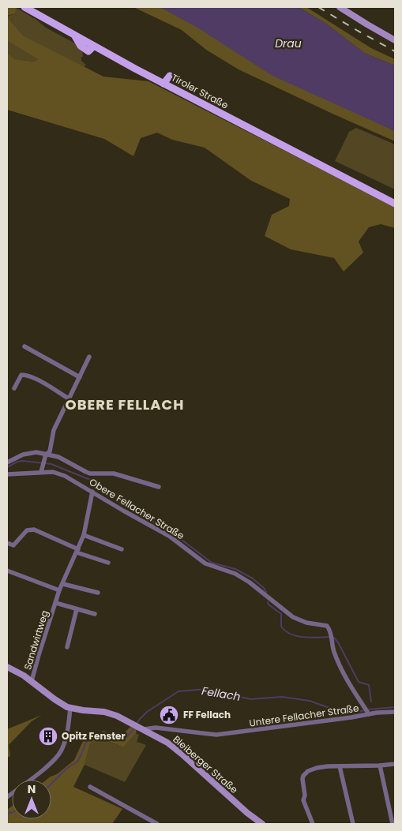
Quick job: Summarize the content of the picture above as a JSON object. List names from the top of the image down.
{
  "streets": {
    "main road": ["Tiroler Straße", "Bleiberger Straße"],
    "street": ["Obere Fellacher Straße", "Sandwirtweg", "Untere Fellacher Straße"]
  },
  "crossings": [
    ["Obere Fellacher Straße", "Sandwirtweg"],
    ["Obere Fellacher Straße", "Untere Fellacher Straße"],
    ["Sandwirtweg", "Bleiberger Straße"],
    ["Untere Fellacher Straße", "Bleiberger Straße"]
  ],
  "districts": ["OBERE FELLACH"],
  "water": ["Drau", "Fellach"],
  "places": {
    "public building": ["FF Fellach"],
    "building": ["Opitz Fenster"]
  },
  "north": "top"
}
